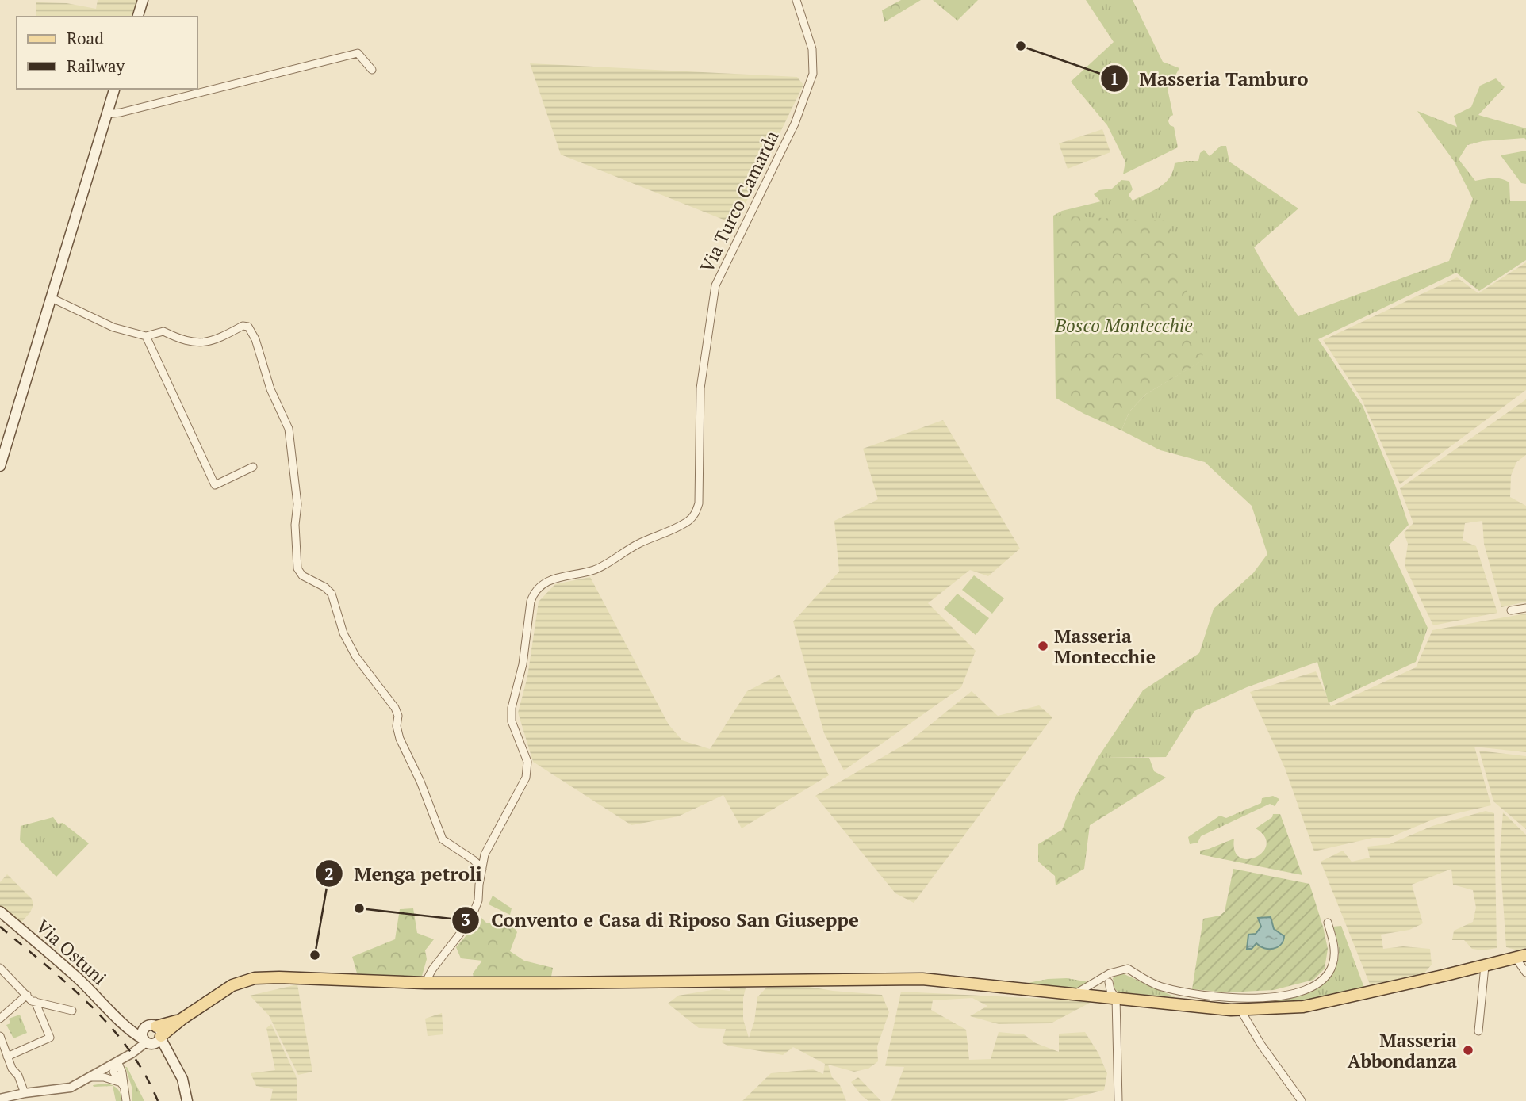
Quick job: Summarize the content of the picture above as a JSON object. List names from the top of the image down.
{
  "streets": {
    "main road": ["Via Ostuni"],
    "street": ["Via Turco Camarda"]
  },
  "parks": ["Bosco Montecchie"],
  "places": [
    "Masseria Tamburo",
    "Masseria Montecchie",
    "Convento e Casa di Riposo San Giuseppe",
    "Menga petroli",
    "Masseria Abbondanza"
  ],
  "legend": ["Road", "Railway"]
}
